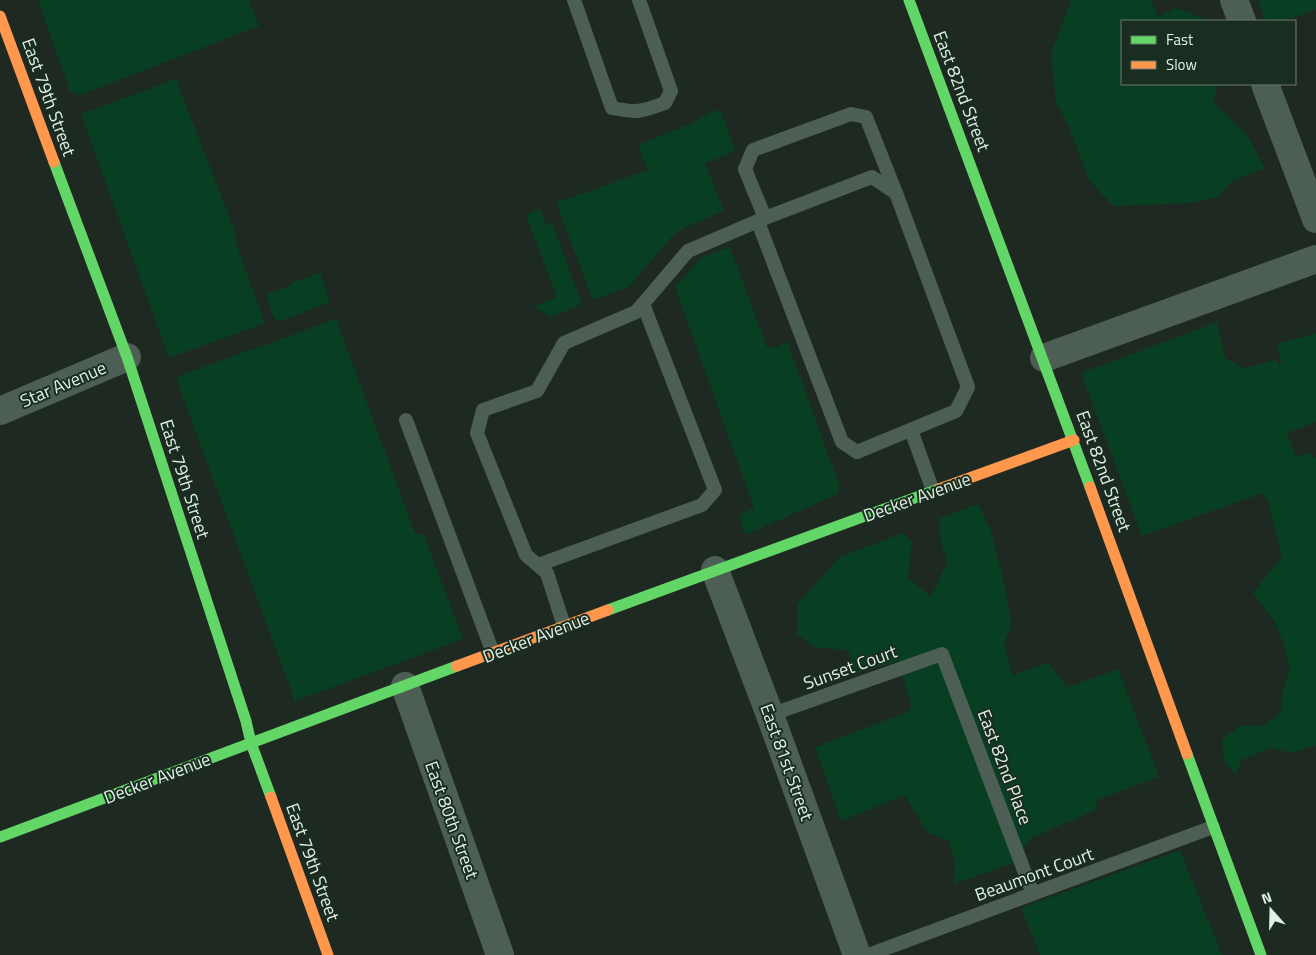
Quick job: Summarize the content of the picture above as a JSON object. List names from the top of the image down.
{
  "streets": {
    "street": [
      "East 82nd Street",
      "East 79th Street",
      "Star Avenue",
      "Decker Avenue",
      "East 81st Street",
      "East 80th Street"
    ],
    "lane": ["Sunset Court", "East 82nd Place", "Beaumont Court"]
  },
  "crossings": [
    ["East 82nd Street", "Decker Avenue"],
    ["East 82nd Street", "Beaumont Court"],
    ["East 79th Street", "Star Avenue"],
    ["East 79th Street", "Decker Avenue"],
    ["Decker Avenue", "East 81st Street"],
    ["Decker Avenue", "East 80th Street"],
    ["Sunset Court", "East 81st Street"],
    ["Sunset Court", "East 82nd Place"],
    ["East 82nd Place", "Beaumont Court"]
  ],
  "legend": ["Fast", "Slow"],
  "north": "top"
}
